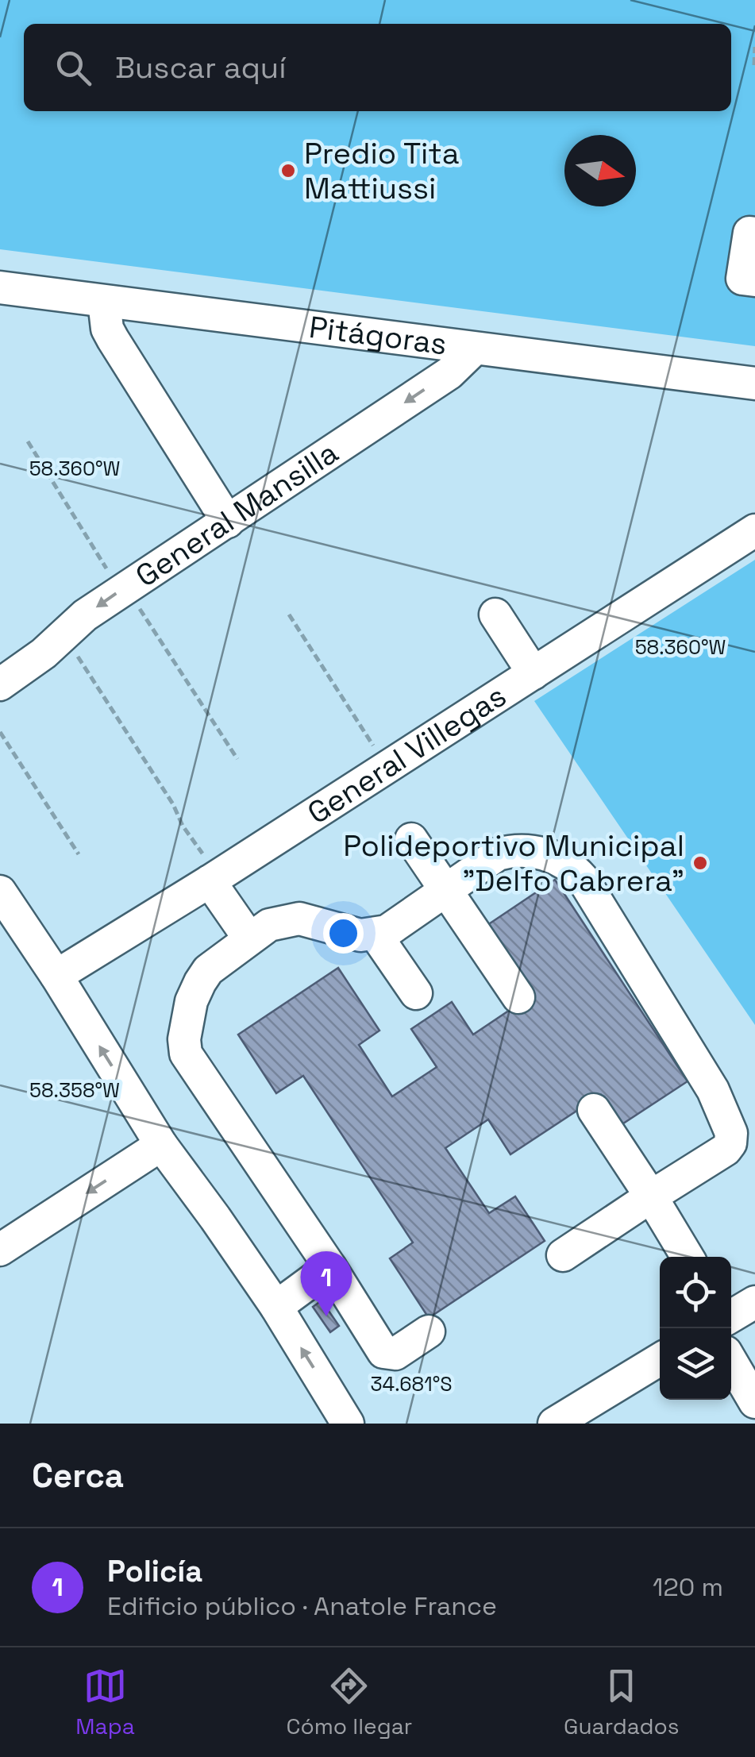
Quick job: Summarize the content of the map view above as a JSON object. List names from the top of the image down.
{
  "streets": {
    "street": ["Pitágoras", "General Mansilla", "General Villegas"]
  },
  "crossings": [
    ["Pitágoras", "General Mansilla"]
  ],
  "one_way": ["General Mansilla"],
  "places": ["Predio Tita Mattiussi", "Polideportivo Municipal \"Delfo Cabrera\""],
  "north": "right",
  "page": {
    "search": "Buscar aquí",
    "pins": "1",
    "heading": "Cerca",
    "list": [
      {
        "mark": "1",
        "name": "Policía",
        "note": "Edificio público · Anatole France",
        "value": "120 m"
      }
    ],
    "nav": ["Mapa", "Cómo llegar", "Guardados"]
  },
  "coordinates": ["58.360°W", "58.358°W", "34.681°S"]
}
